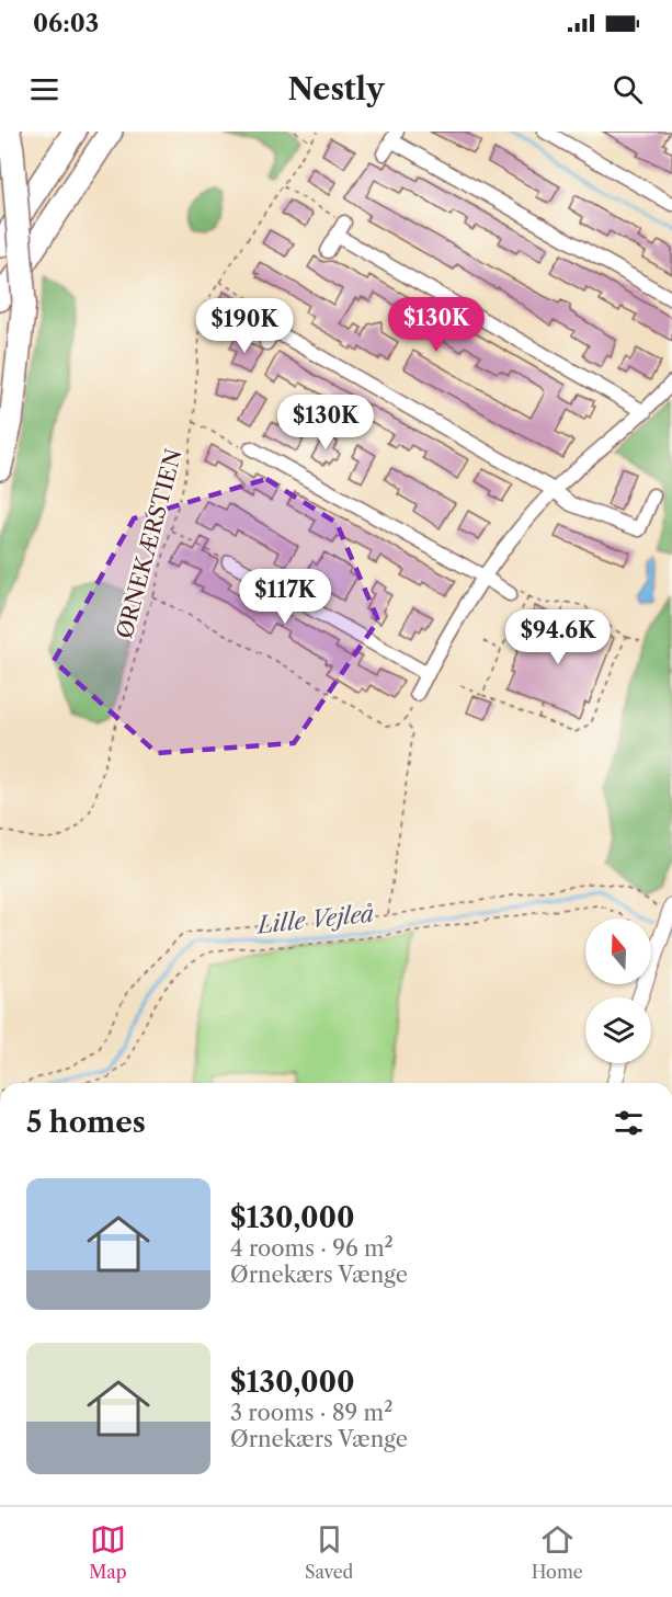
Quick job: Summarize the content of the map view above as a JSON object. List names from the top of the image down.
{
  "streets": {
    "path": ["ØRNEKÆRSTIEN"]
  },
  "water": ["Lille Vejleå"],
  "north": "top",
  "page": {
    "status": "06:03",
    "header": "Nestly",
    "price": [
      "$130K",
      "$190K",
      "$130K",
      "$117K",
      "$94.6K"
    ],
    "heading": "5 homes",
    "list": [
      {
        "name": "$130,000",
        "note": "4 rooms · 96 m² · Ørnekærs Vænge"
      },
      {
        "name": "$130,000",
        "note": "3 rooms · 89 m² · Ørnekærs Vænge"
      }
    ],
    "tabs": ["Map", "Saved", "Home"]
  }
}
